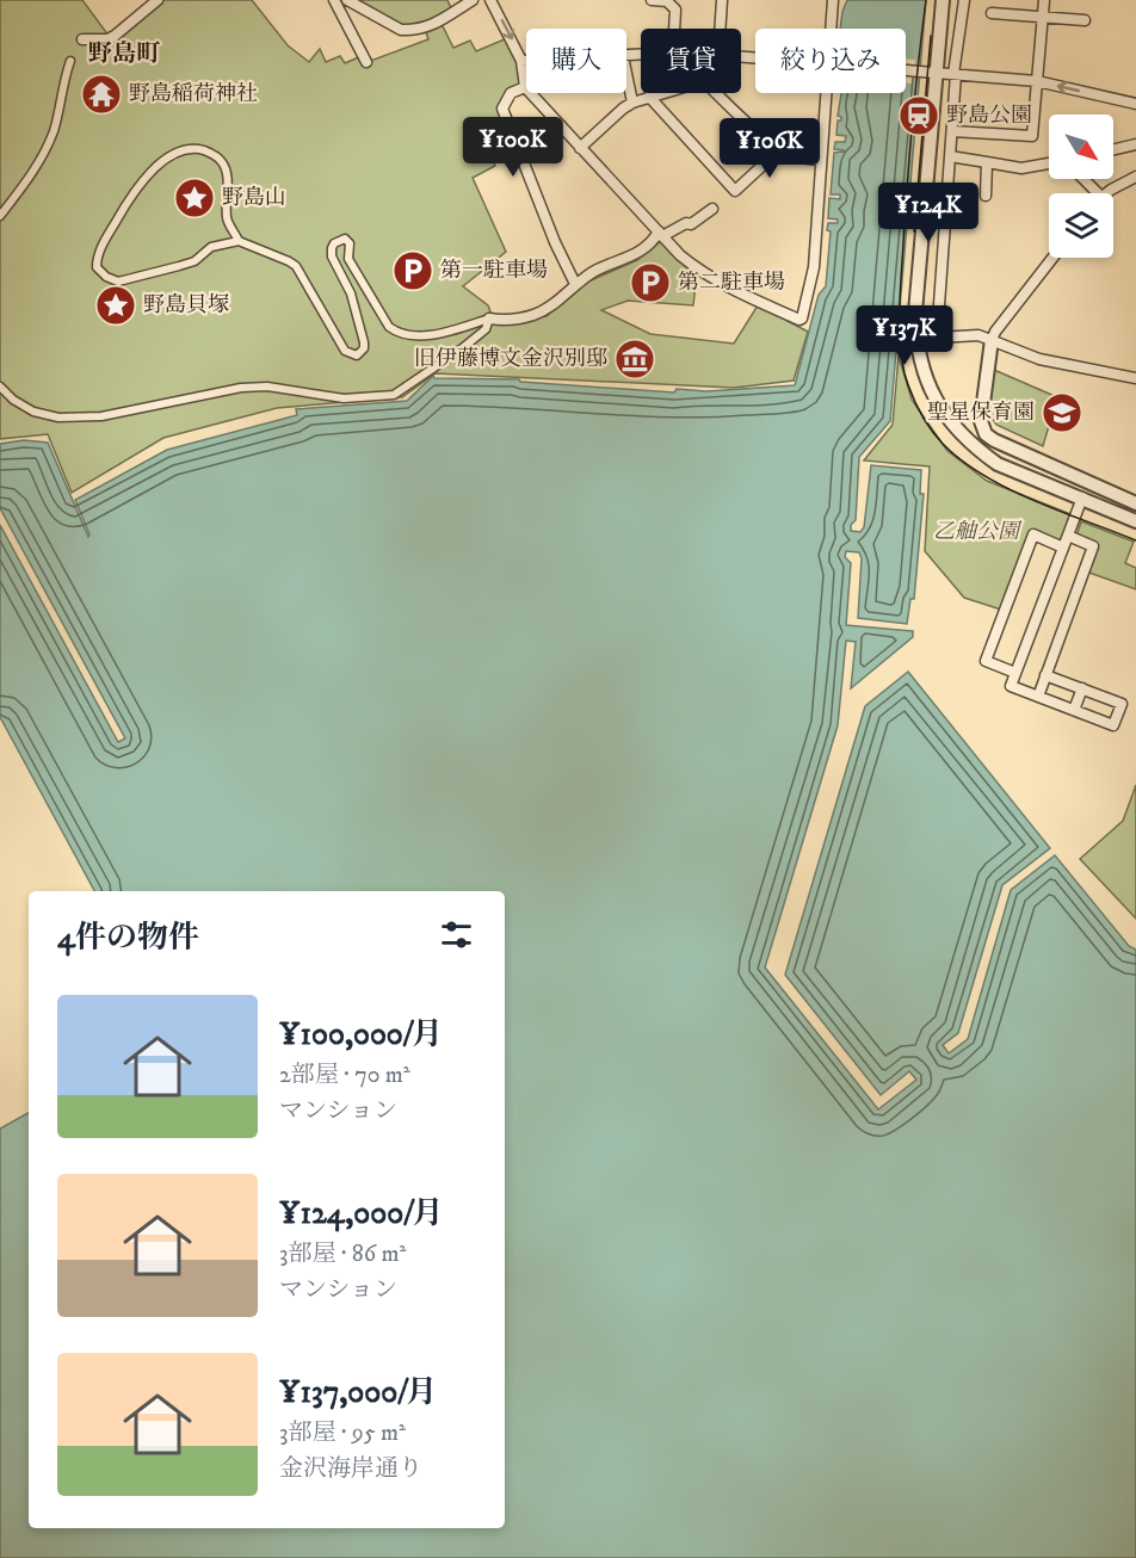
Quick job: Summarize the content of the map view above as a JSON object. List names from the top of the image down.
{
  "districts": ["野島町"],
  "parks": ["乙舳公園"],
  "places": {
    "temple": ["野島稲荷神社"],
    "station": ["野島公園"],
    "place": ["野島山", "野島貝塚"],
    "parking": ["第一駐車場", "第二駐車場"],
    "museum": ["旧伊藤博文金沢別邸"],
    "school or university": ["聖星保育園"]
  },
  "north": "bottom right",
  "page": {
    "chip": ["購入", "賃貸", "絞り込み"],
    "price": [
      "¥100K",
      "¥106K",
      "¥124K",
      "¥137K"
    ],
    "heading": "4件の物件",
    "list": [
      {
        "name": "¥100,000/月",
        "note": "2部屋 · 70 m² · マンション"
      },
      {
        "name": "¥124,000/月",
        "note": "3部屋 · 86 m² · マンション"
      },
      {
        "name": "¥137,000/月",
        "note": "3部屋 · 95 m² · 金沢海岸通り"
      }
    ]
  }
}
